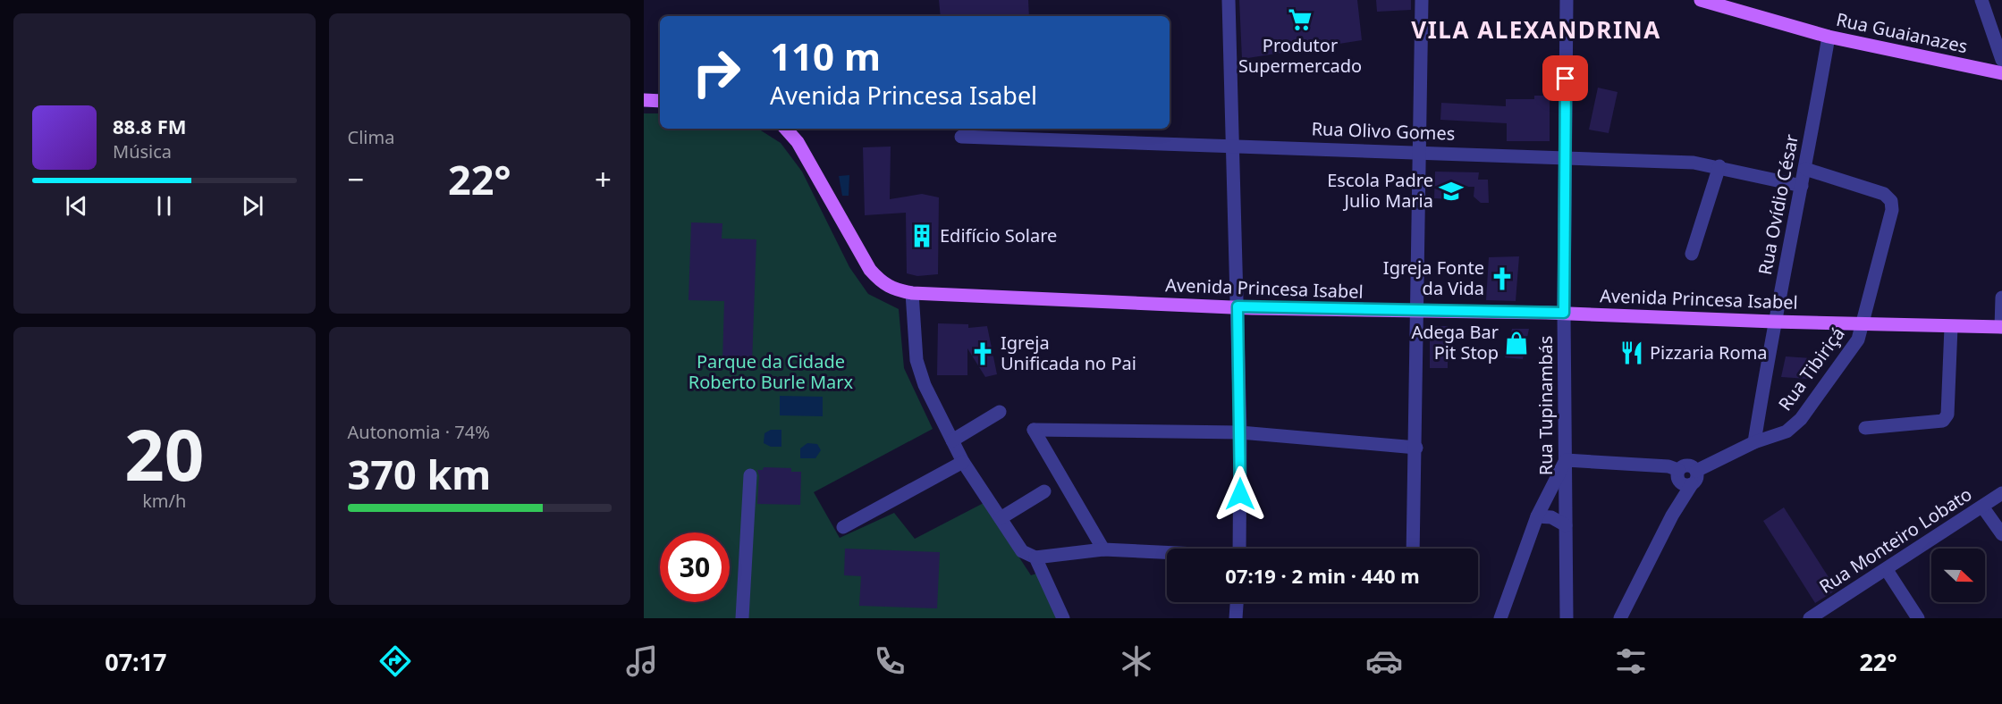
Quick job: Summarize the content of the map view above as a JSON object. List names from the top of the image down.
{
  "streets": {
    "main road": ["Rua Guaianazes", "Avenida Princesa Isabel"],
    "street": [
      "Rua Olivo Gomes",
      "Rua Ovídio César",
      "Rua Tibiriçá",
      "Rua Tupinambás",
      "Rua Monteiro Lobato"
    ]
  },
  "crossings": [
    ["Rua Guaianazes", "Rua Ovídio César"],
    ["Rua Olivo Gomes", "Rua Ovídio César"],
    ["Rua Olivo Gomes", "Rua Tupinambás"],
    ["Rua Ovídio César", "Avenida Princesa Isabel"],
    ["Rua Ovídio César", "Rua Tibiriçá"],
    ["Avenida Princesa Isabel", "Rua Tibiriçá"],
    ["Avenida Princesa Isabel", "Rua Tupinambás"]
  ],
  "districts": ["VILA ALEXANDRINA"],
  "parks": ["Parque da Cidade Roberto Burle Marx"],
  "places": {
    "supermarket": ["Produtor Supermercado"],
    "school or university": ["Escola Padre Julio Maria"],
    "building": ["Edifício Solare"],
    "church": ["Igreja Fonte da Vida", "Igreja Unificada no Pai"],
    "shop": ["Adega Bar Pit Stop"],
    "restaurant": ["Pizzaria Roma"]
  },
  "north": "right",
  "page": {
    "tile": [
      "Clima",
      ["20", "km/h"],
      ["Autonomia · 74%", "370 km"]
    ],
    "turn": ["110 m", "Avenida Princesa Isabel"],
    "song": ["88.8 FM", "Música"],
    "heat": ["−", "22°", "+"],
    "limit": "30",
    "trip": "07:19 · 2 min · 440 m",
    "tabs": ["07:17", "22°"]
  }
}
